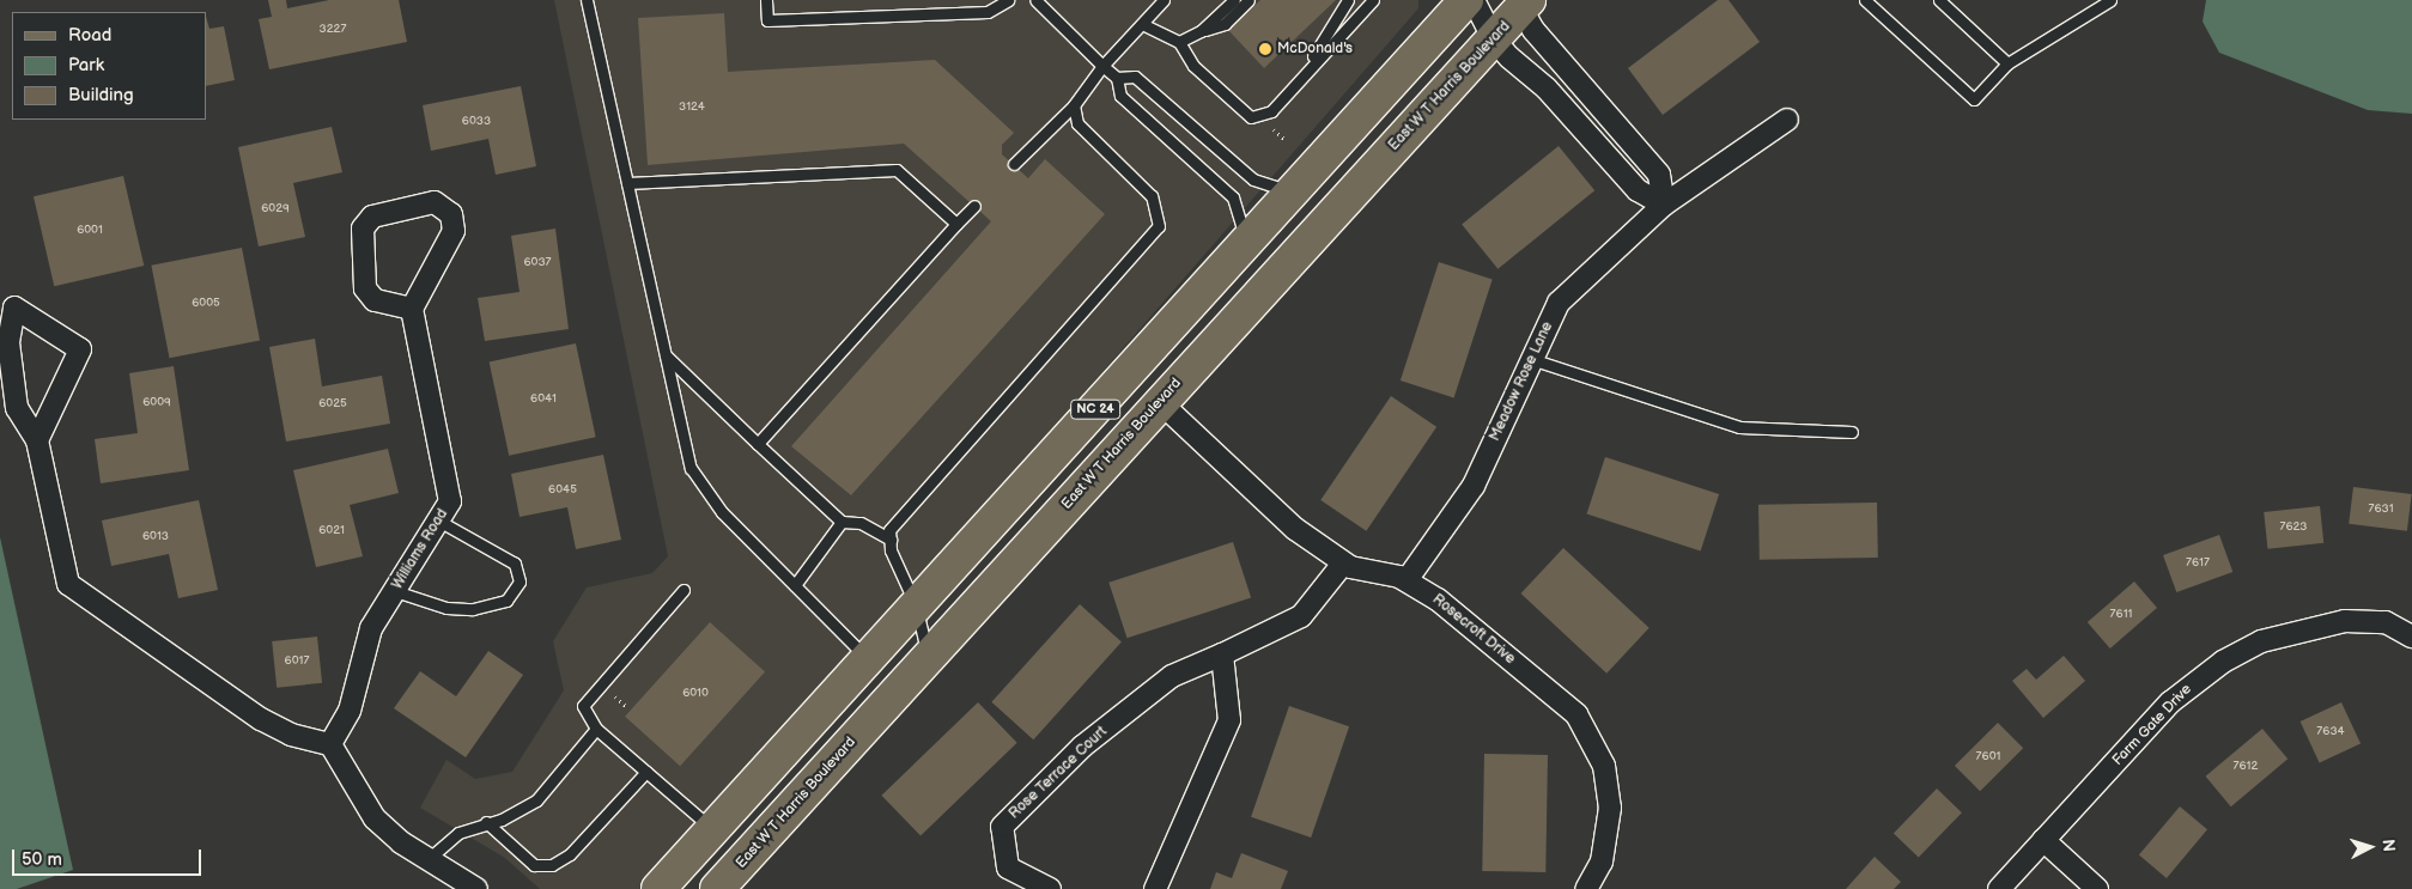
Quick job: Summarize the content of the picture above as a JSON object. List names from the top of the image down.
{
  "streets": {
    "main road": ["East W T Harris Boulevard", "NC 24"],
    "street": [
      "Meadow Rose Lane",
      "Williams Road",
      "Rosecroft Drive",
      "Farm Gate Drive",
      "Rose Terrace Court"
    ]
  },
  "crossings": [
    ["East W T Harris Boulevard", "Rosecroft Drive"],
    ["Meadow Rose Lane", "Rosecroft Drive"],
    ["Rosecroft Drive", "Rose Terrace Court"]
  ],
  "places": ["McDonald's"],
  "house_numbers": [
    "3227",
    "3124",
    "6033",
    "6029",
    "6001",
    "6037",
    "6005",
    "6041",
    "6009",
    "6025",
    "6045",
    "7631",
    "7623",
    "6021",
    "6013",
    "7617",
    "7611",
    "6017",
    "6010",
    "7634",
    "7601",
    "7612"
  ],
  "legend": ["Road", "Park", "Building"],
  "scale_bar": "50 m",
  "north": "right"
}
